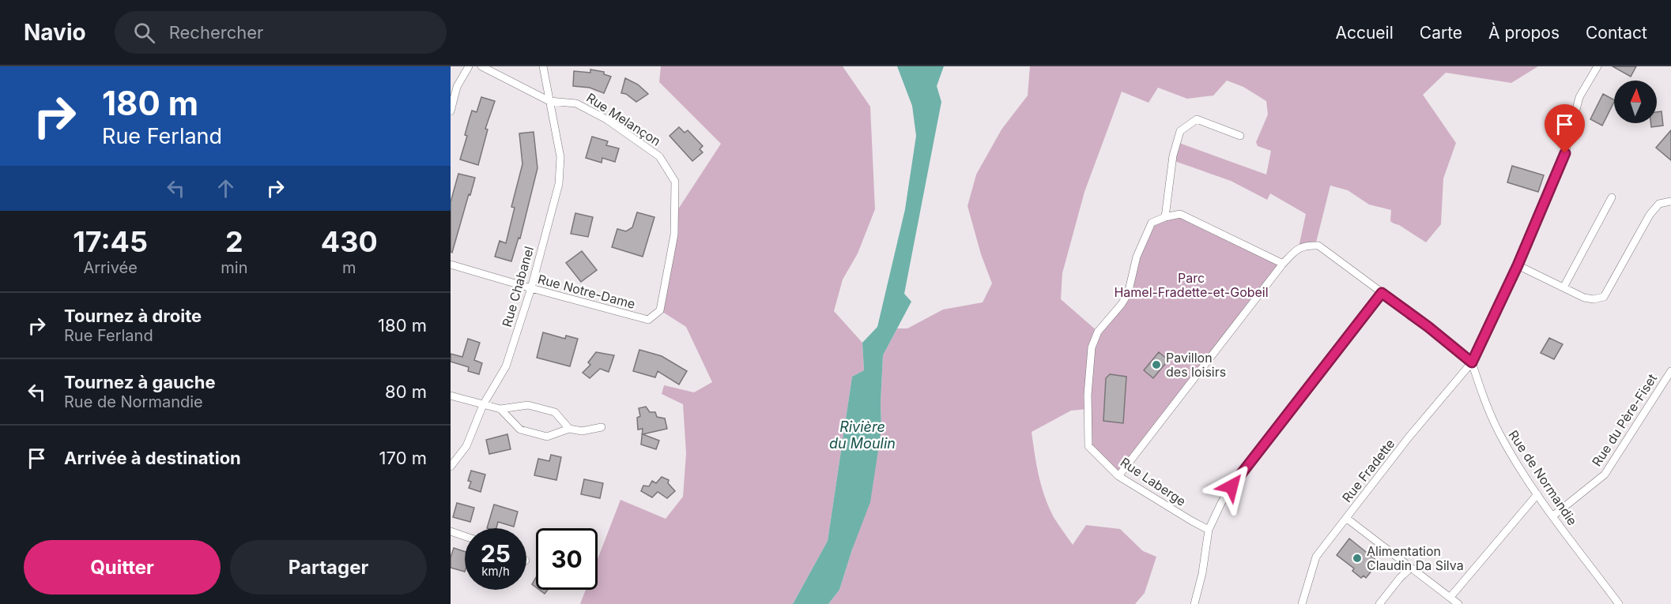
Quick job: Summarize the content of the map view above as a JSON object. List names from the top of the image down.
{
  "streets": {
    "street": [
      "Rue Melançon",
      "Rue Chabanel",
      "Rue Notre-Dame",
      "Rue du Père-Fiset",
      "Rue Fradette",
      "Rue de Normandie",
      "Rue Laberge"
    ]
  },
  "crossings": [
    ["Rue Melançon", "Rue Chabanel"],
    ["Rue Melançon", "Rue Notre-Dame"],
    ["Rue Chabanel", "Rue Notre-Dame"],
    ["Rue du Père-Fiset", "Rue de Normandie"],
    ["Rue Fradette", "Rue de Normandie"]
  ],
  "water": ["Rivière du Moulin"],
  "parks": ["Parc Hamel-Fradette-et-Gobeil"],
  "places": ["Pavillon des loisirs", "Alimentation Claudin Da Silva"],
  "north": "top",
  "page": {
    "header": "Navio",
    "search": "Rechercher",
    "nav": [
      "Accueil",
      "Carte",
      "À propos",
      "Contact"
    ],
    "turn": ["180 m", "Rue Ferland"],
    "eta": [
      "17:45",
      "Arrivée",
      "2",
      "min",
      "430",
      "m"
    ],
    "list": [
      {
        "name": "Tournez à droite",
        "note": "Rue Ferland",
        "value": "180 m"
      },
      {
        "name": "Tournez à gauche",
        "note": "Rue de Normandie",
        "value": "80 m"
      },
      {
        "name": "Arrivée à destination",
        "value": "170 m"
      }
    ],
    "speed": "25 km/h",
    "limit": "30",
    "buttons": ["Quitter", "Partager"]
  }
}
